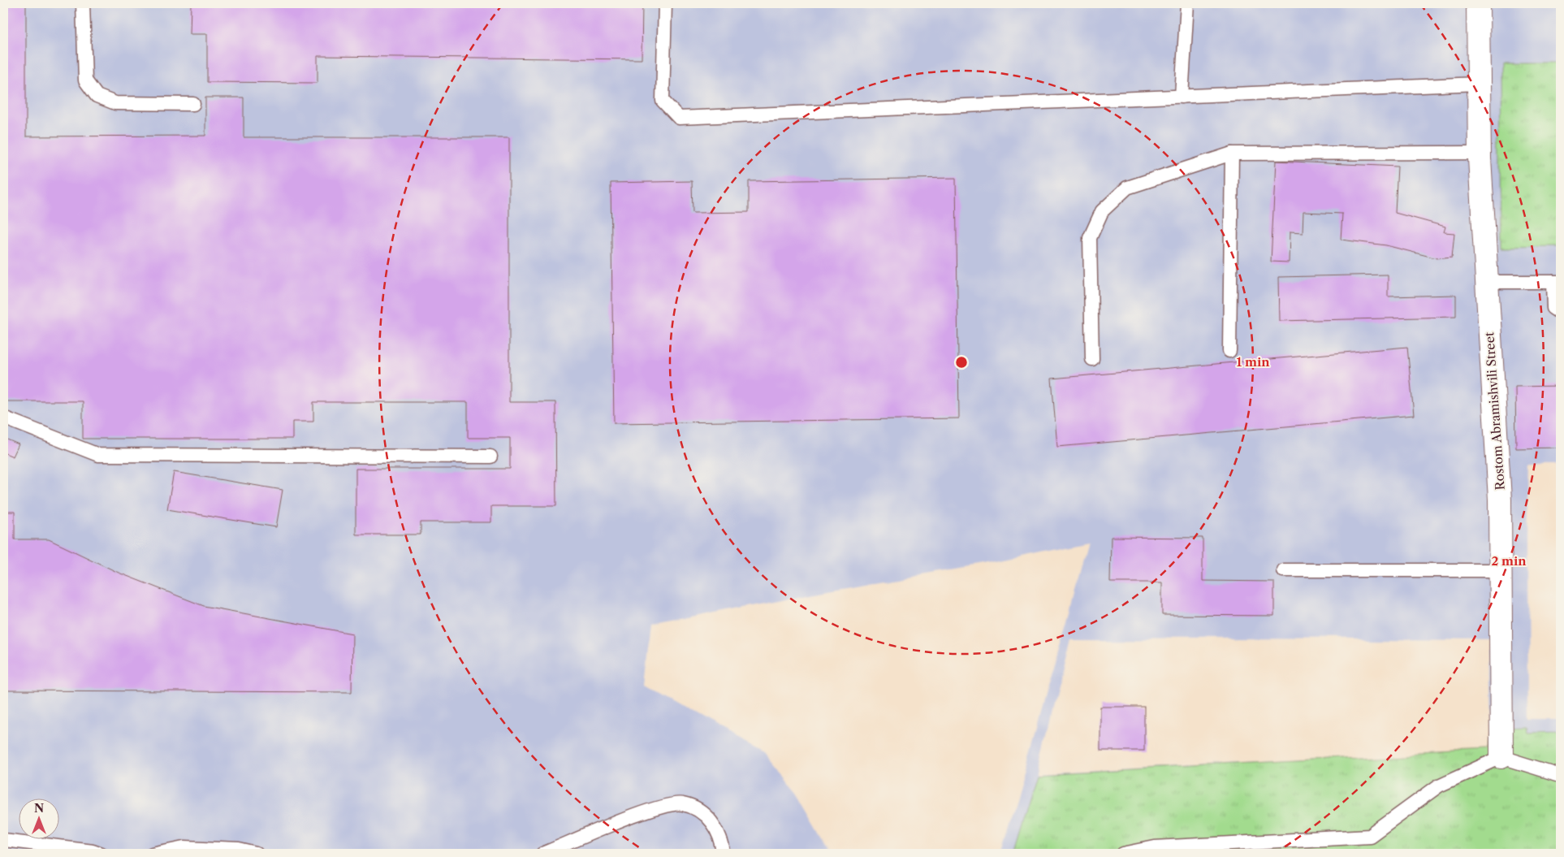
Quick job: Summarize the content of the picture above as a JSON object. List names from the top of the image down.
{
  "streets": {
    "street": ["Rostom Abramishvili Street"]
  },
  "north": "top",
  "rings": ["1 min", "2 min"]
}
